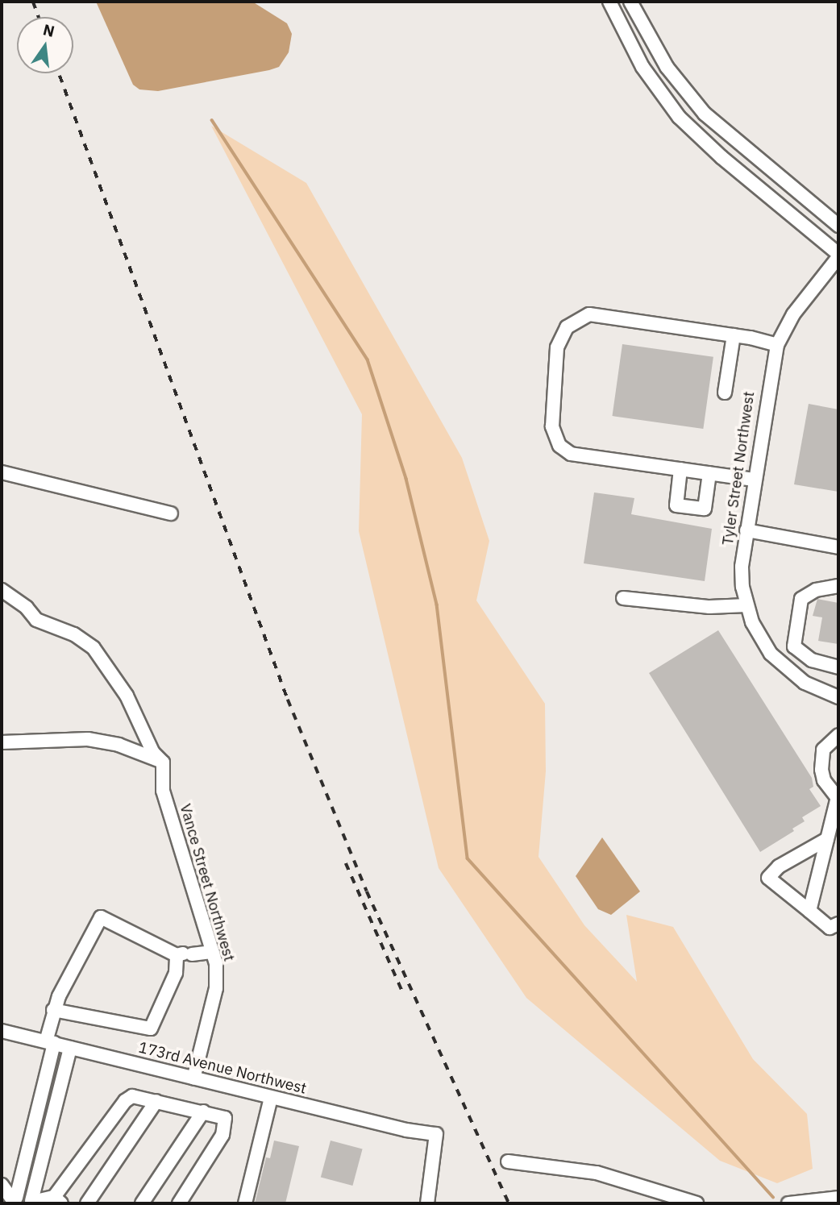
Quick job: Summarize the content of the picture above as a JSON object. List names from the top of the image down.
{
  "streets": {
    "street": ["Tyler Street Northwest", "Vance Street Northwest", "173rd Avenue Northwest"]
  },
  "crossings": [
    ["Vance Street Northwest", "173rd Avenue Northwest"]
  ],
  "north": "top"
}
